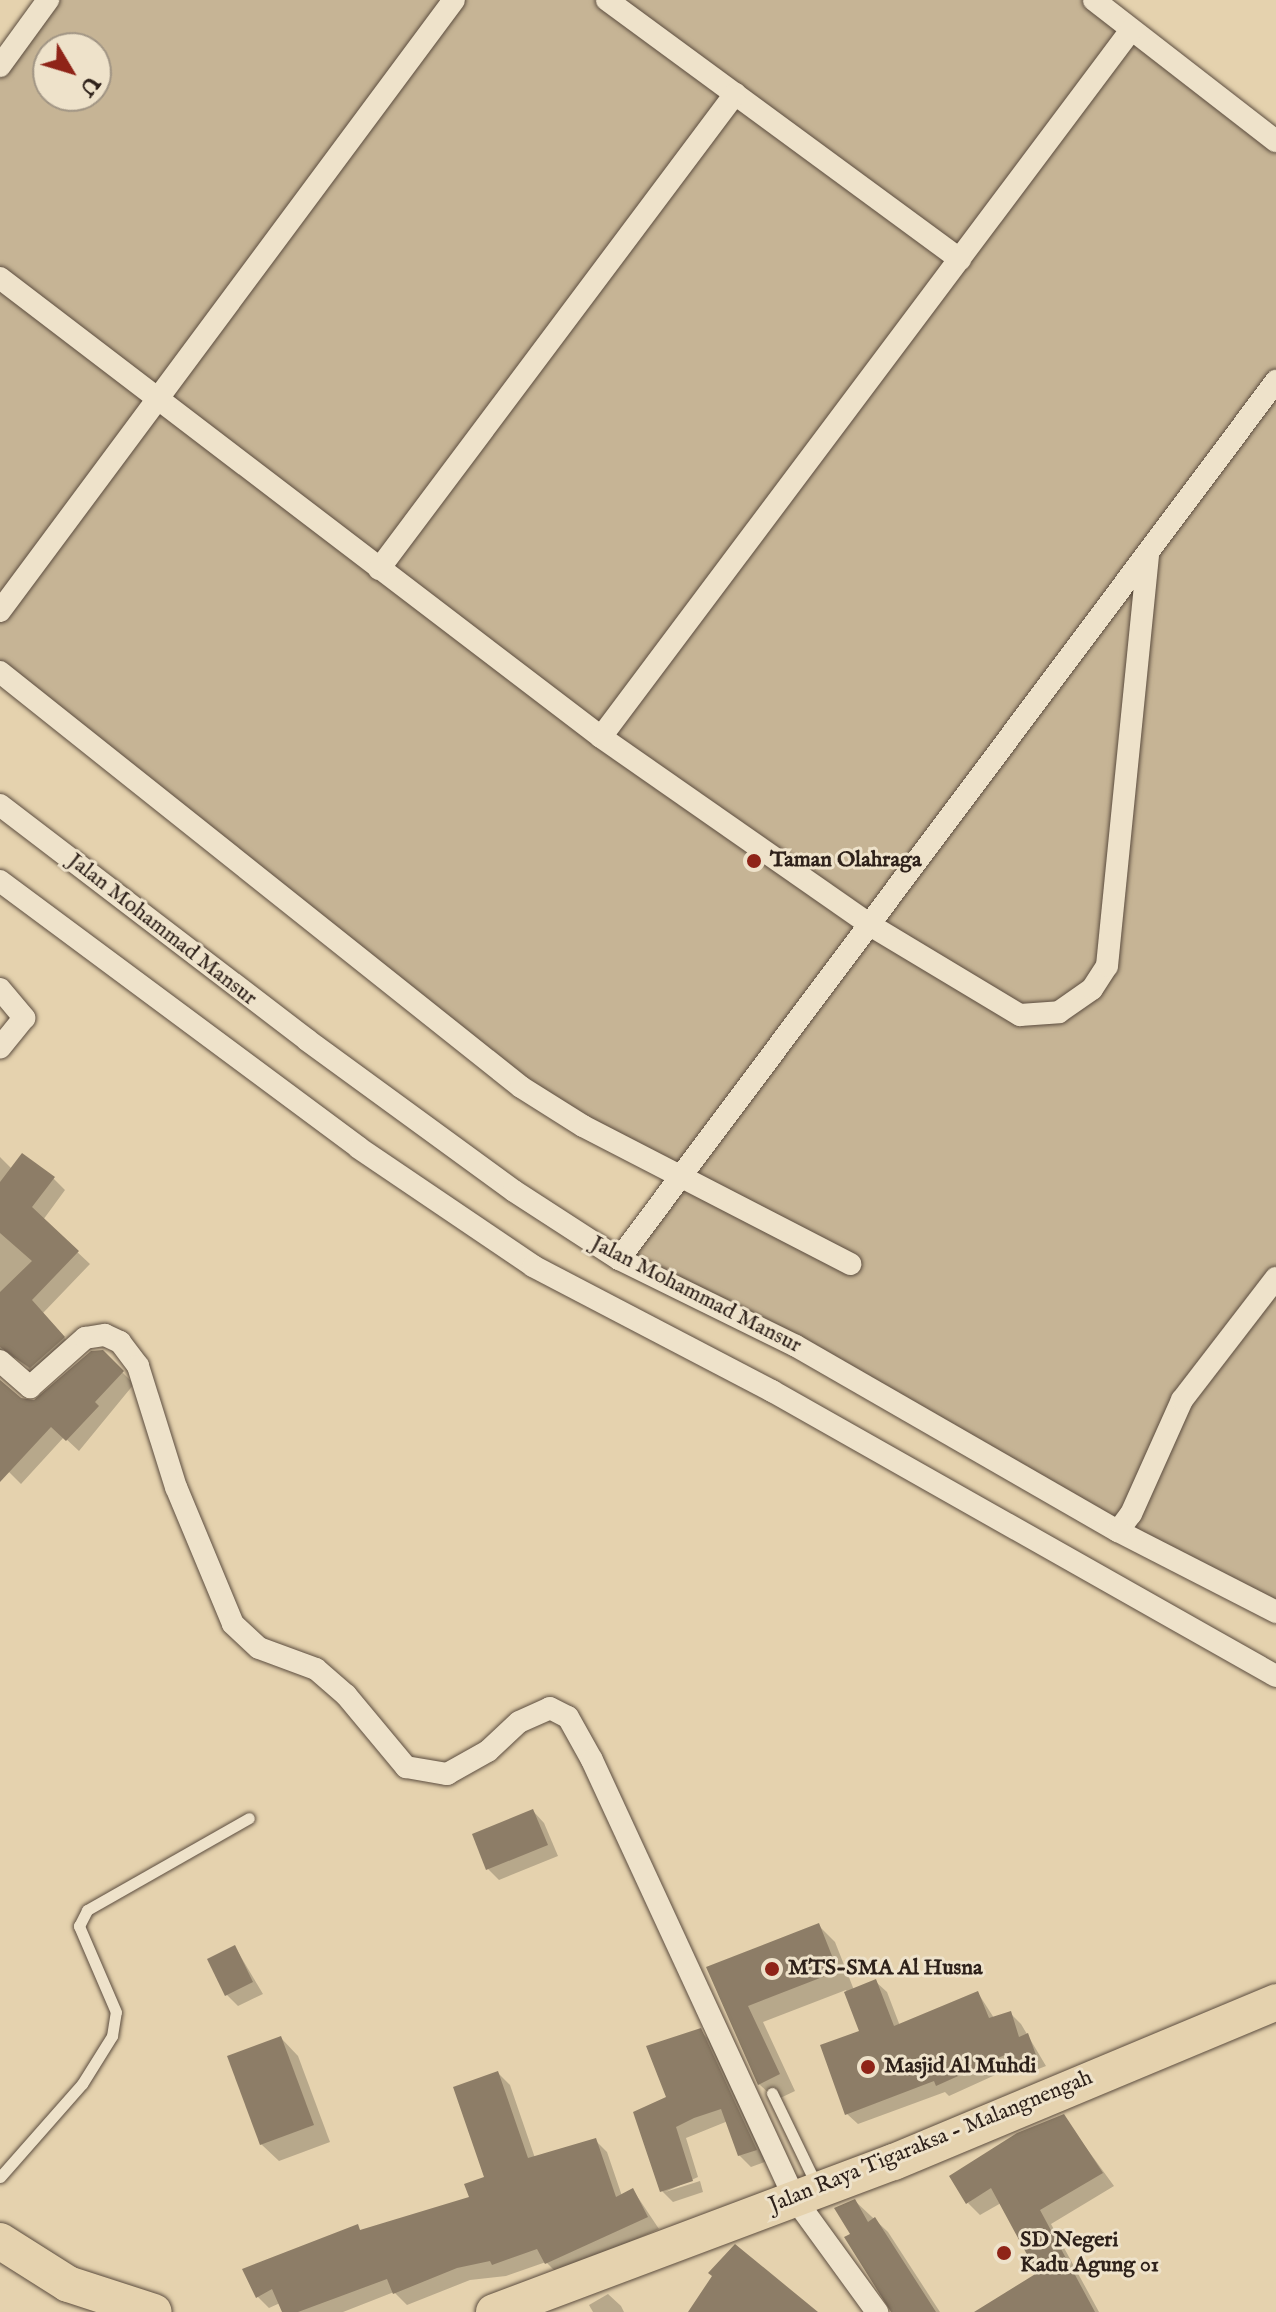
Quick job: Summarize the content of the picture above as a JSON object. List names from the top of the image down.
{
  "streets": {
    "main road": ["Jalan Raya Tigaraksa - Malangnengah"],
    "street": ["Jalan Mohammad Mansur"]
  },
  "places": [
    "Taman Olahraga",
    "MTS-SMA Al Husna",
    "Masjid Al Muhdi",
    "SD Negeri Kadu Agung 01"
  ],
  "north": "bottom right"
}
